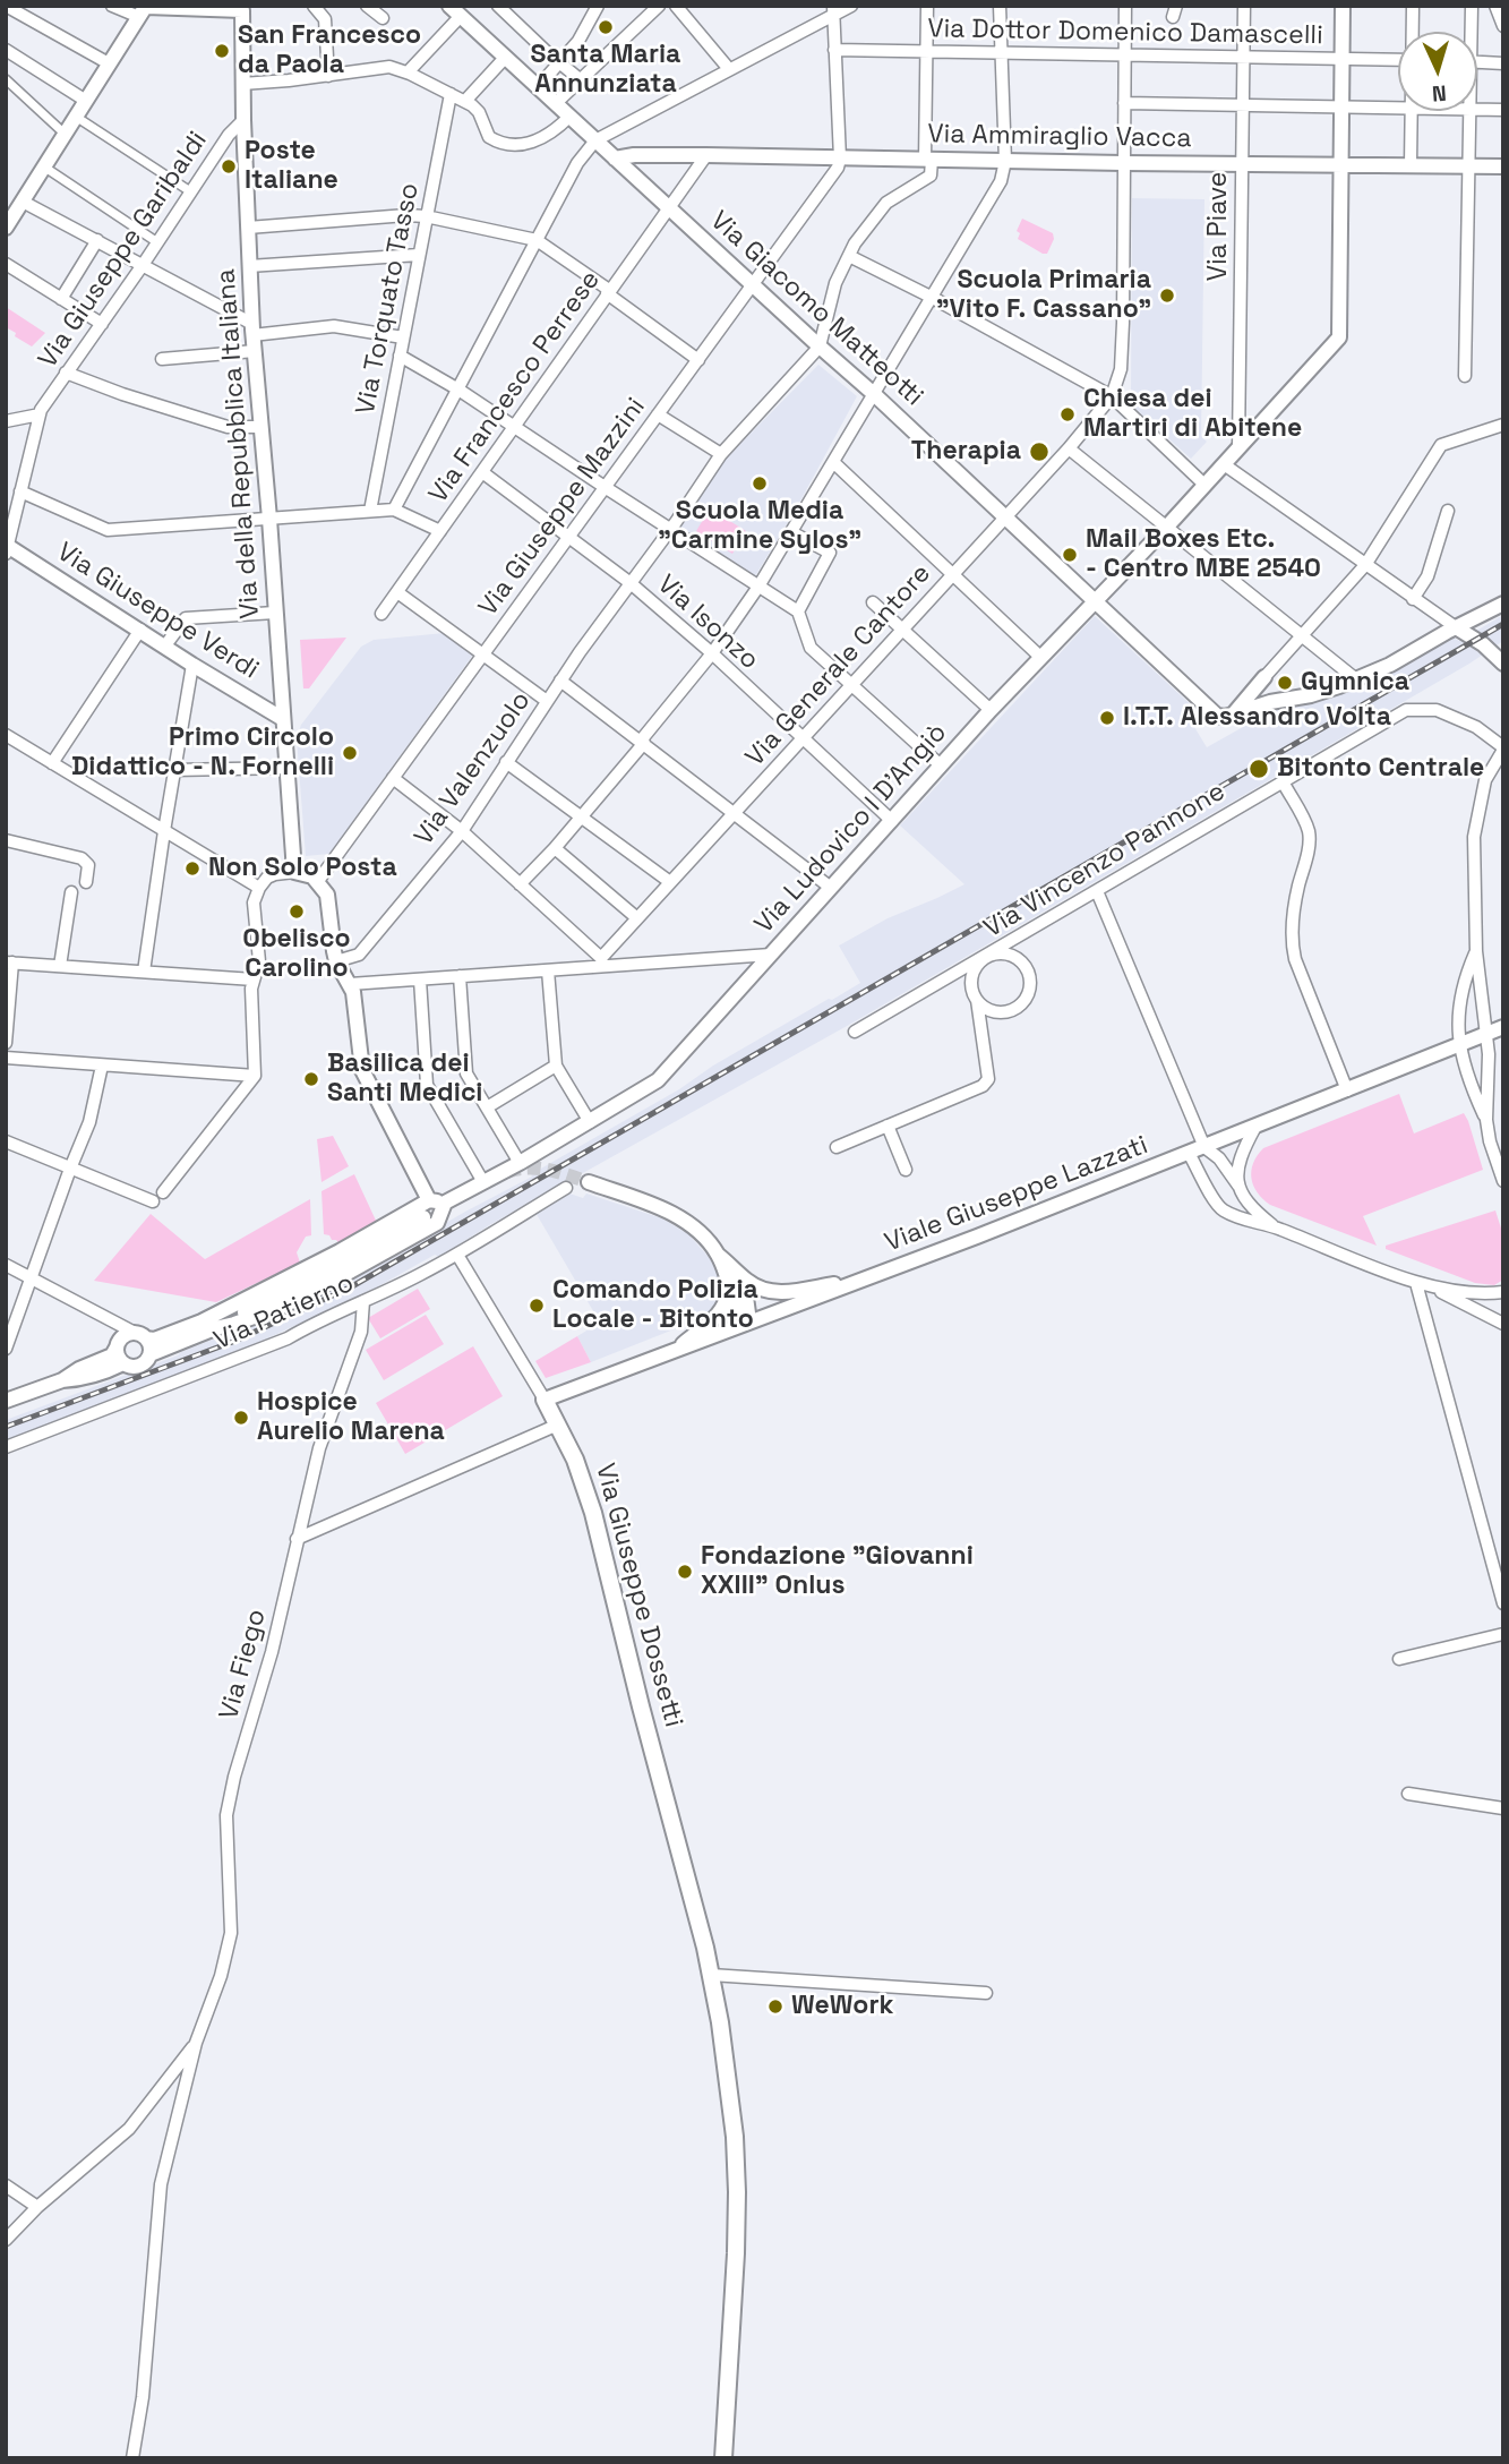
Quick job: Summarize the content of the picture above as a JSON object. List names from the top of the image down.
{
  "streets": {
    "main road": ["Via Giuseppe Dossetti"],
    "street": [
      "Via Dottor Domenico Damascelli",
      "Via Ammiraglio Vacca",
      "Via Piave",
      "Via Giuseppe Garibaldi",
      "Via Torquato Tasso",
      "Via Giacomo Matteotti",
      "Via Francesco Perrese",
      "Via della Repubblica Italiana",
      "Via Giuseppe Mazzini",
      "Via Giuseppe Verdi",
      "Via Isonzo",
      "Via Generale Cantore",
      "Via Valenzuolo",
      "Via Ludovico I D'Angiò",
      "Via Vincenzo Pannone",
      "Viale Giuseppe Lazzati",
      "Via Patierno",
      "Via Fiego"
    ]
  },
  "crossings": [
    ["Via Dottor Domenico Damascelli", "Via Piave"],
    ["Via Dottor Domenico Damascelli", "Via Ludovico I D'Angiò"],
    ["Via Ammiraglio Vacca", "Via Piave"],
    ["Via Ammiraglio Vacca", "Via Giacomo Matteotti"],
    ["Via Ammiraglio Vacca", "Via Francesco Perrese"],
    ["Via Ammiraglio Vacca", "Via Giuseppe Mazzini"],
    ["Via Ammiraglio Vacca", "Via Ludovico I D'Angiò"],
    ["Via Piave", "Via Ludovico I D'Angiò"],
    ["Via Giuseppe Garibaldi", "Via della Repubblica Italiana"],
    ["Via Giuseppe Garibaldi", "Via Giuseppe Verdi"],
    ["Via Giacomo Matteotti", "Via Francesco Perrese"],
    ["Via Giacomo Matteotti", "Via Giuseppe Mazzini"],
    ["Via Giacomo Matteotti", "Via Generale Cantore"],
    ["Via Giacomo Matteotti", "Via Valenzuolo"],
    ["Via Giacomo Matteotti", "Via Ludovico I D'Angiò"],
    ["Via Francesco Perrese", "Via Isonzo"],
    ["Via della Repubblica Italiana", "Via Giuseppe Verdi"],
    ["Via Giuseppe Mazzini", "Via Isonzo"],
    ["Via Isonzo", "Via Generale Cantore"],
    ["Via Isonzo", "Via Valenzuolo"],
    ["Via Isonzo", "Via Ludovico I D'Angiò"],
    ["Via Generale Cantore", "Via Ludovico I D'Angiò"],
    ["Viale Giuseppe Lazzati", "Via Giuseppe Dossetti"],
    ["Via Patierno", "Via Giuseppe Dossetti"],
    ["Via Patierno", "Via Fiego"]
  ],
  "places": [
    "Santa Maria Annunziata",
    "San Francesco da Paola",
    "Poste Italiane",
    "Scuola Primaria \"Vito F. Cassano\"",
    "Chiesa dei Martiri di Abitene",
    "Therapia",
    "Scuola Media \"Carmine Sylos\"",
    "Mail Boxes Etc. - Centro MBE 2540",
    "Gymnica",
    "I.T.T. Alessandro Volta",
    "Primo Circolo Didattico - N. Fornelli",
    "Bitonto Centrale",
    "Non Solo Posta",
    "Obelisco Carolino",
    "Basilica dei Santi Medici",
    "Comando Polizia Locale - Bitonto",
    "Hospice Aurelio Marena",
    "Fondazione \"Giovanni XXIII\" Onlus",
    "WeWork"
  ],
  "north": "bottom"
}
